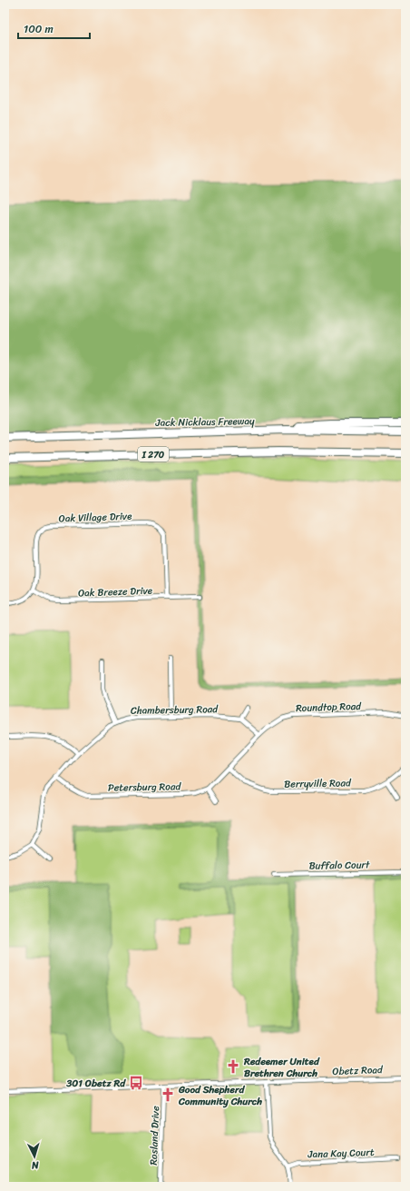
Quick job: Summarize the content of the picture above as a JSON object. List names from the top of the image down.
{
  "streets": {
    "highway": ["Jack Nicklaus Freeway", "I 270"],
    "street": [
      "Oak Village Drive",
      "Oak Breeze Drive",
      "Roundtop Road",
      "Chambersburg Road",
      "Berryville Road",
      "Petersburg Road",
      "Buffalo Court",
      "Obetz Road",
      "Rosland Drive",
      "Jana Kay Court"
    ]
  },
  "crossings": [
    ["Oak Village Drive", "Oak Breeze Drive"],
    ["Roundtop Road", "Berryville Road"],
    ["Roundtop Road", "Petersburg Road"],
    ["Chambersburg Road", "Petersburg Road"],
    ["Berryville Road", "Petersburg Road"],
    ["Obetz Road", "Rosland Drive"]
  ],
  "places": {
    "church": ["Redeemer United Brethren Church", "Good Shepherd Community Church"],
    "bus stop": ["301 Obetz Rd"]
  },
  "scale_bar": "100 m",
  "north": "bottom"
}
